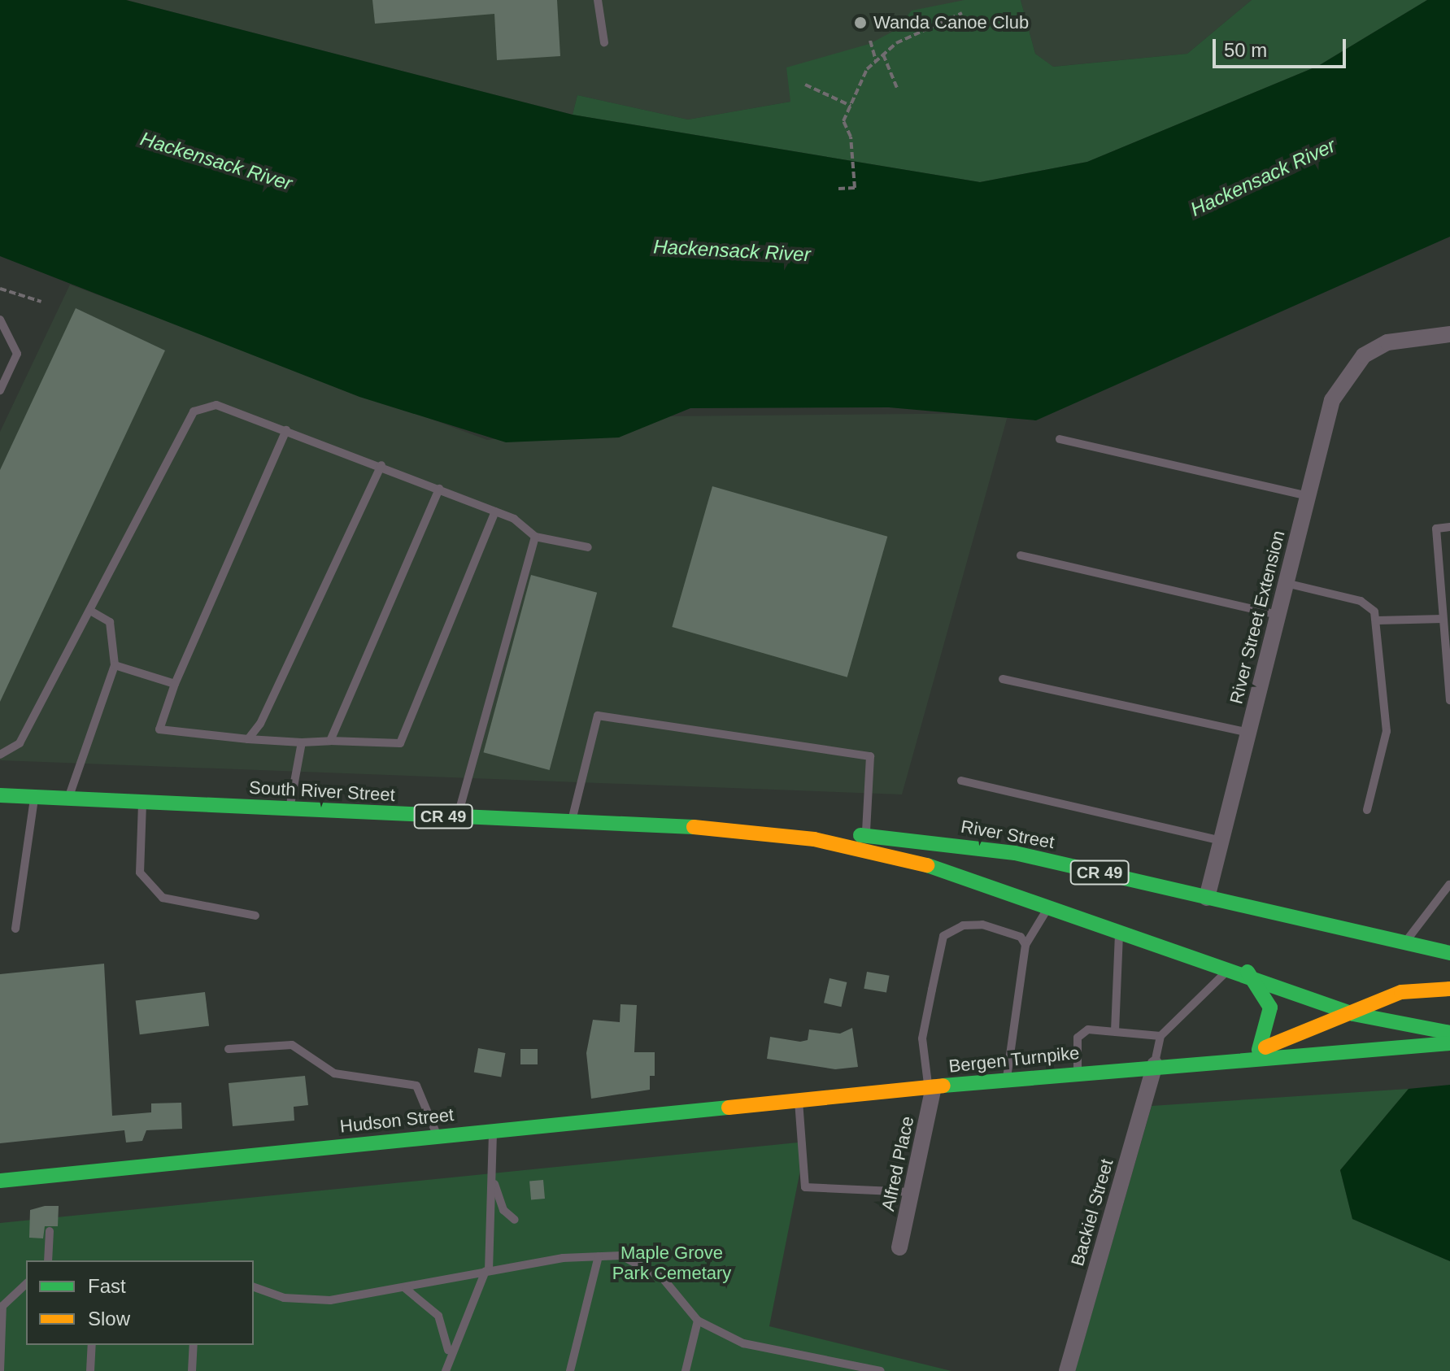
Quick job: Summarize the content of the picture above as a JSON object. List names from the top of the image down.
{
  "streets": {
    "main road": [
      "South River Street",
      "CR 49",
      "River Street",
      "Bergen Turnpike",
      "Hudson Street"
    ],
    "street": ["River Street Extension", "Alfred Place", "Backiel Street"]
  },
  "crossings": [
    ["River Street Extension", "River Street"],
    ["South River Street", "CR 49"],
    ["South River Street", "River Street"],
    ["CR 49", "Bergen Turnpike"],
    ["Bergen Turnpike", "Hudson Street"],
    ["Bergen Turnpike", "Alfred Place"],
    ["Bergen Turnpike", "Backiel Street"]
  ],
  "water": ["Hackensack River"],
  "parks": ["Maple Grove Park Cemetary"],
  "places": ["Wanda Canoe Club"],
  "legend": ["Fast", "Slow"],
  "scale_bar": "50 m"
}
